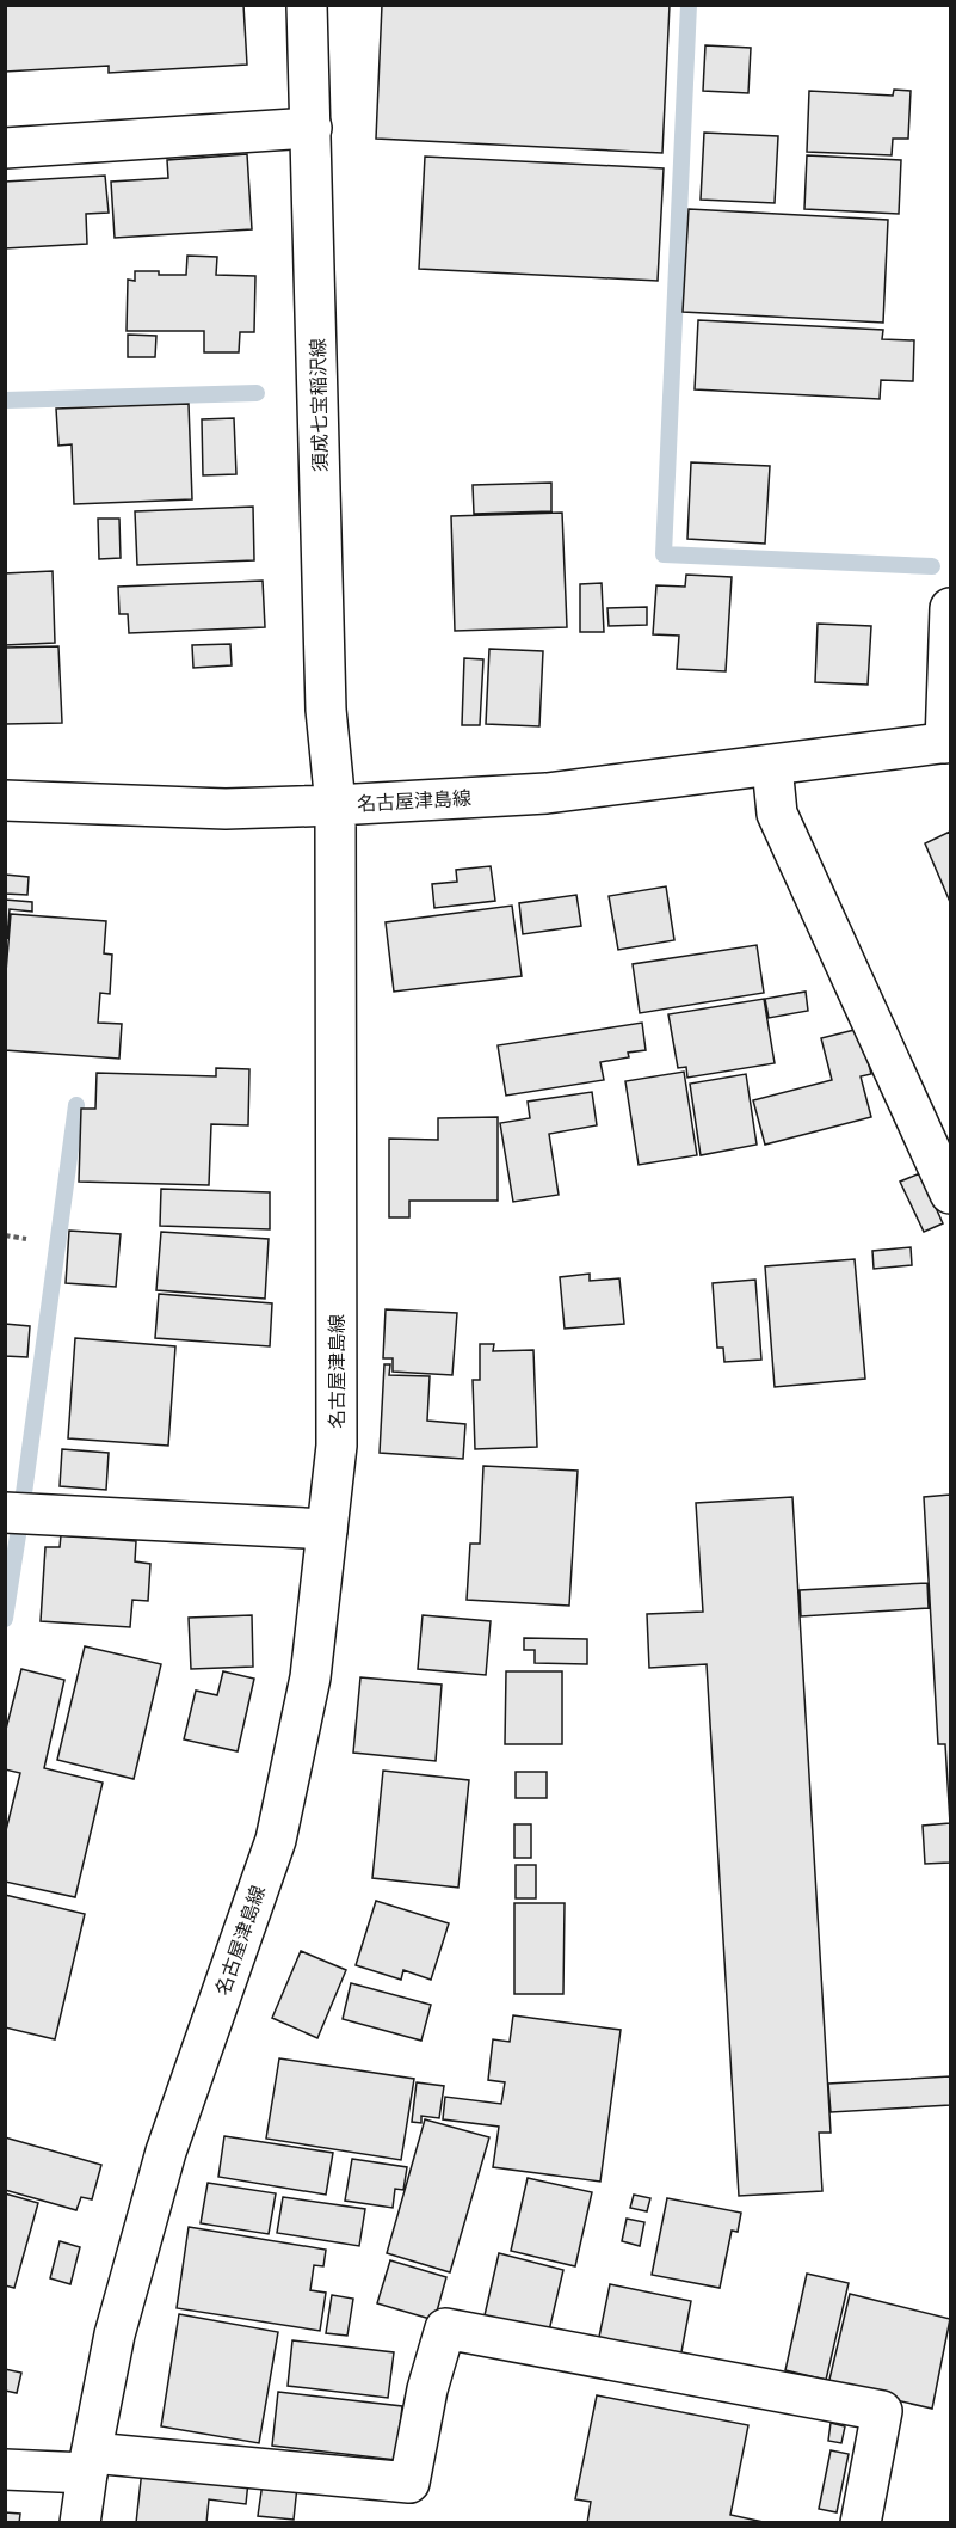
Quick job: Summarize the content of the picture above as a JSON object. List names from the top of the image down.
{
  "streets": {
    "main road": ["須成七宝稲沢線", "名古屋津島線"]
  },
  "crossings": [
    ["須成七宝稲沢線", "名古屋津島線"]
  ]
}
